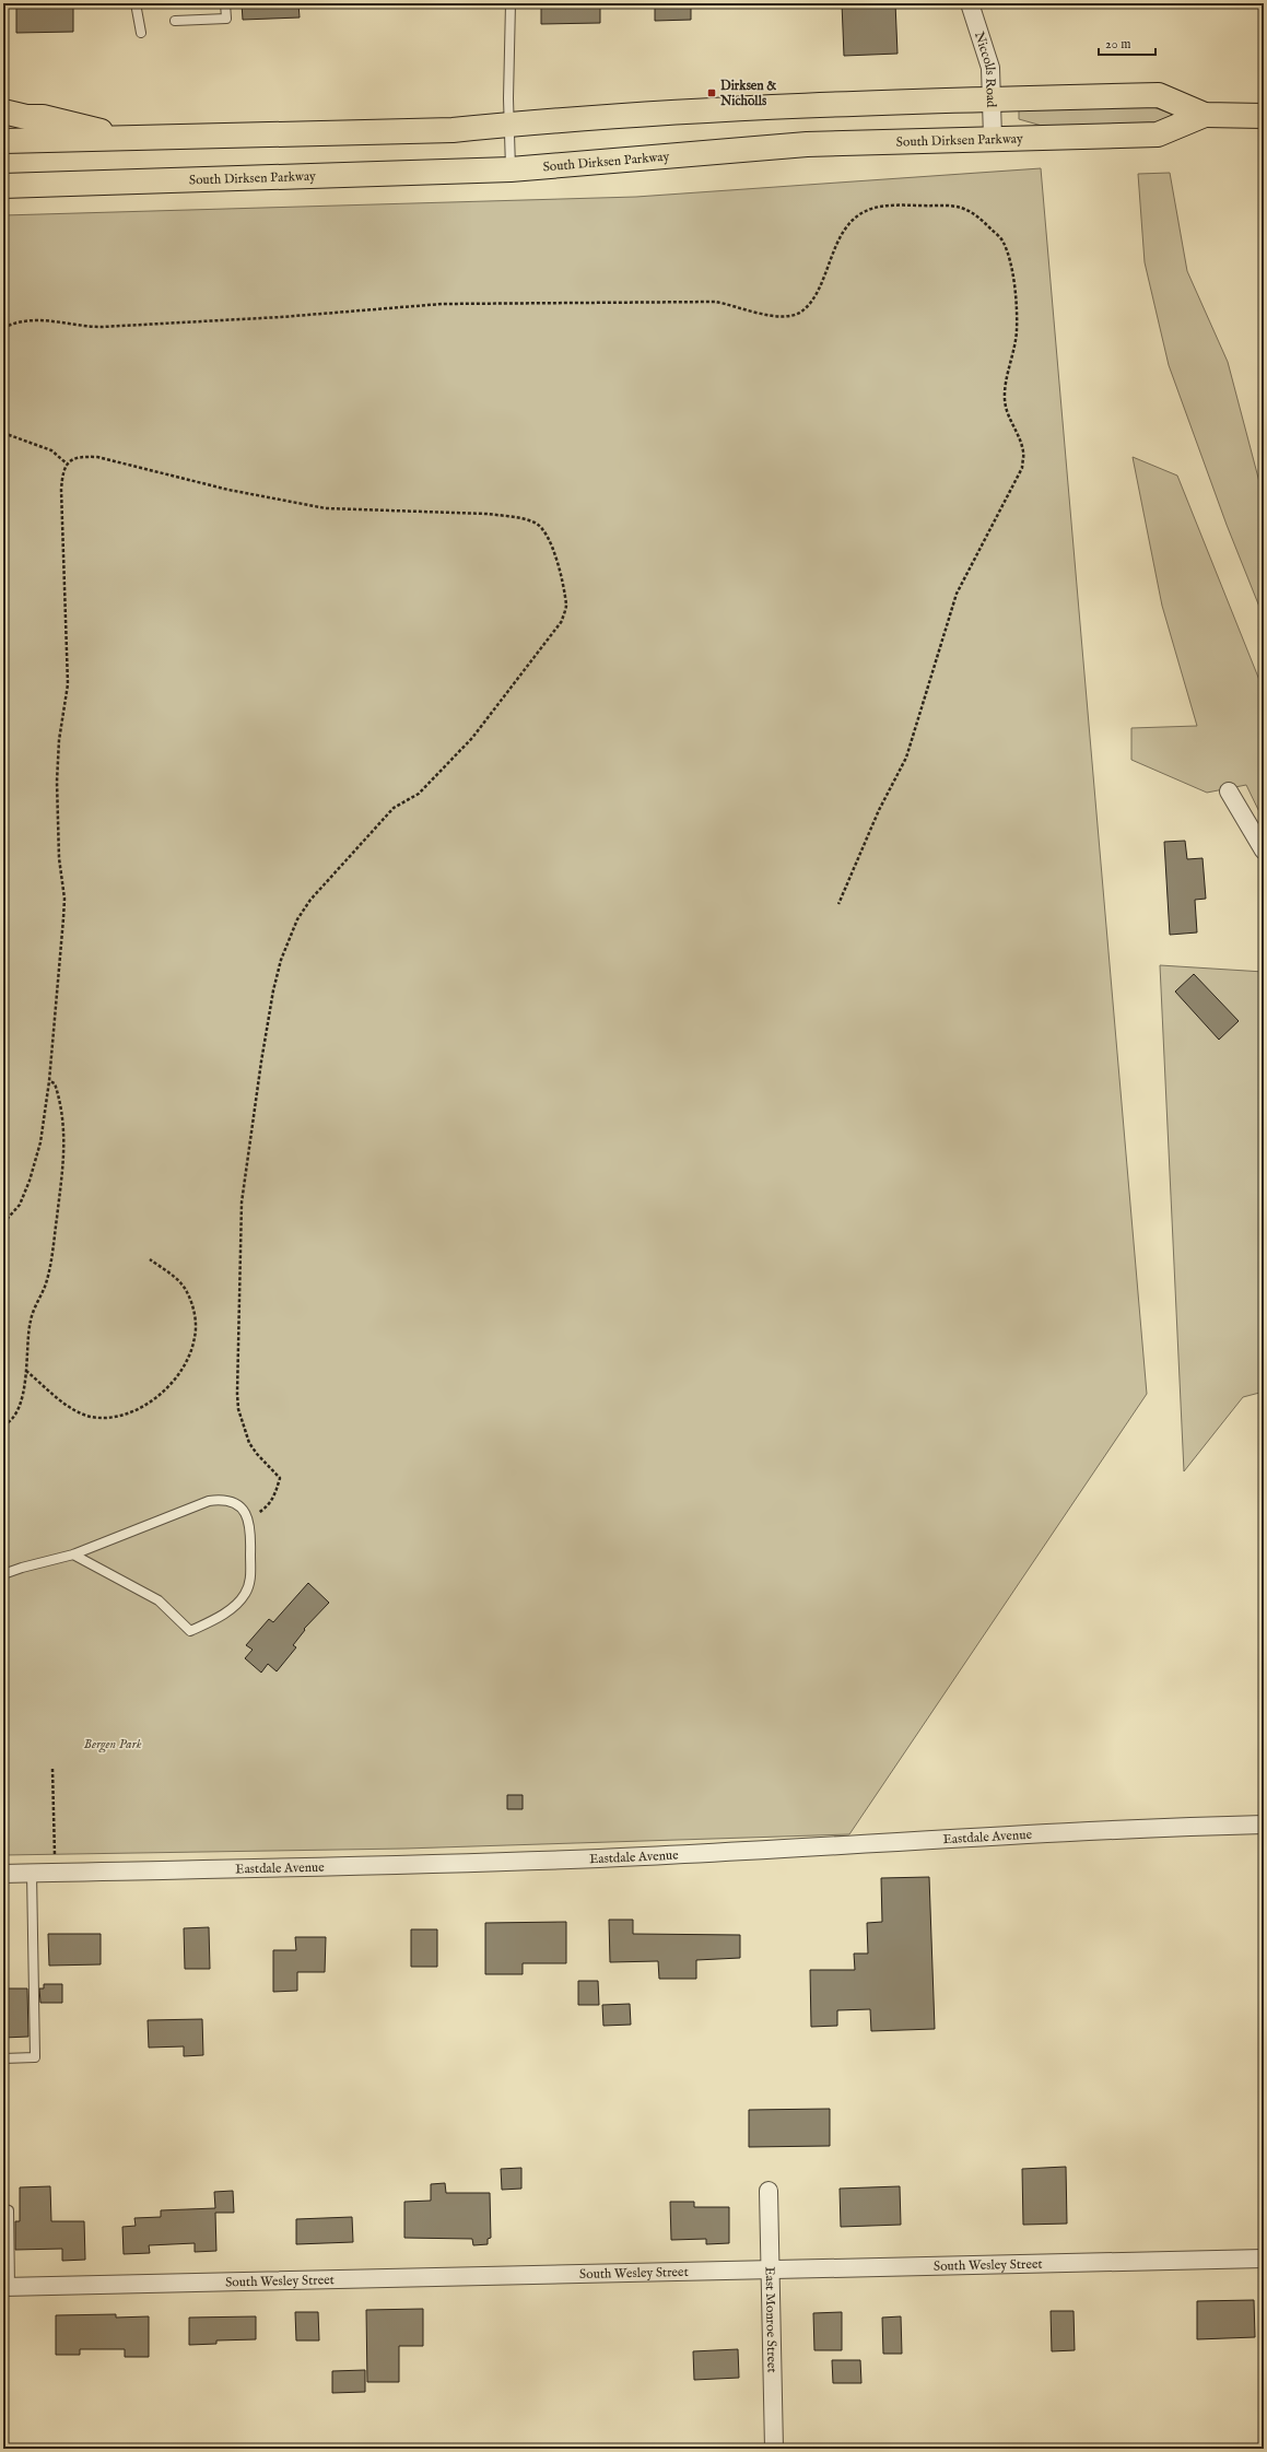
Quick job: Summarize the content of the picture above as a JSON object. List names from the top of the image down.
{
  "streets": {
    "main road": ["South Dirksen Parkway"],
    "street": [
      "Niccolls Road",
      "Eastdale Avenue",
      "South Wesley Street",
      "East Monroe Street"
    ]
  },
  "crossings": [
    ["Niccolls Road", "South Dirksen Parkway"],
    ["South Wesley Street", "East Monroe Street"]
  ],
  "parks": ["Bergen Park"],
  "places": {
    "transit": ["Dirksen & Nicholls"]
  },
  "scale_bar": "20 m"
}
